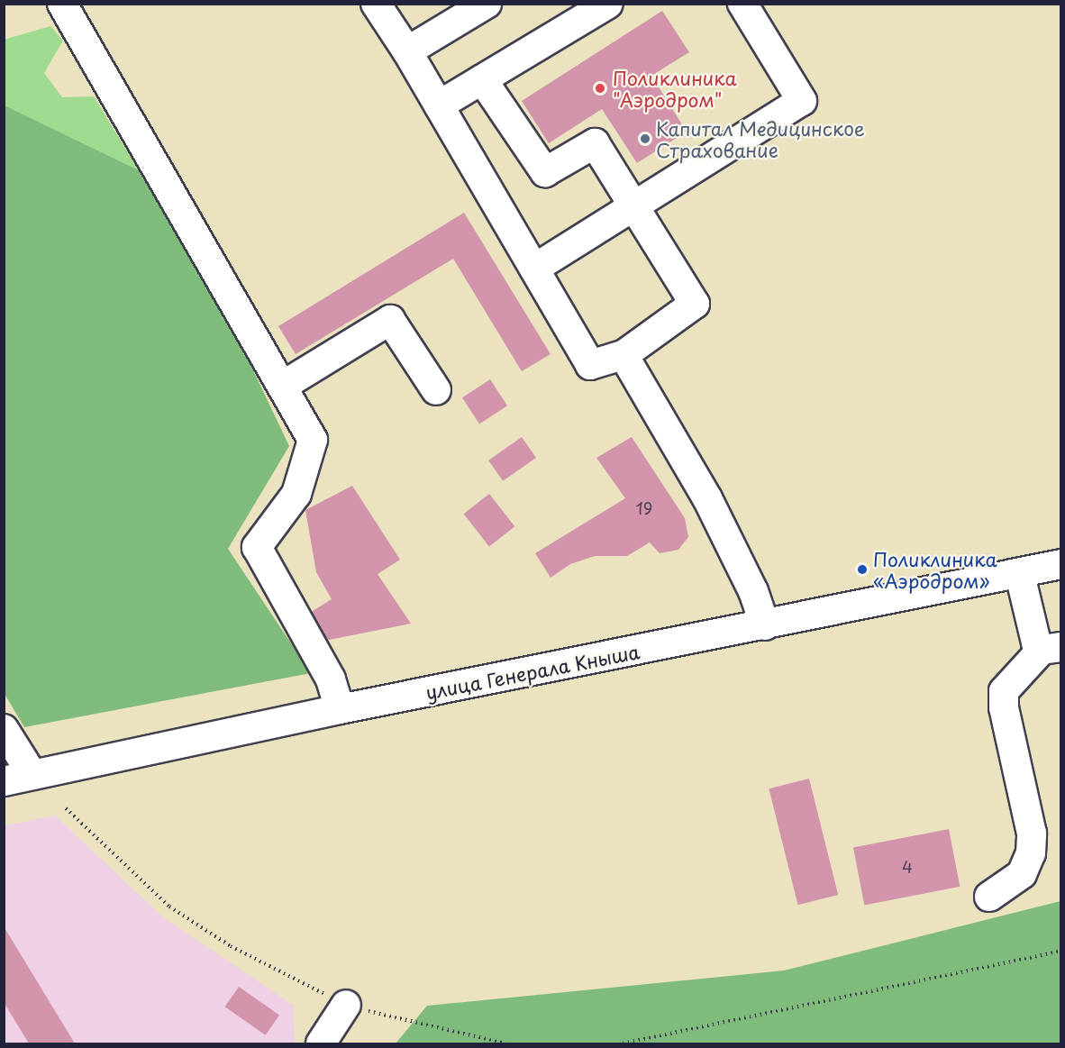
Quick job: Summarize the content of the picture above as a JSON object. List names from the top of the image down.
{
  "streets": {
    "street": ["улица Генерала Кныша"]
  },
  "places": ["Поликлиника \"Аэродром\"", "Капитал Медицинское Страхование", "Поликлиника «Аэродром»"],
  "house_numbers": ["19", "4"]
}
